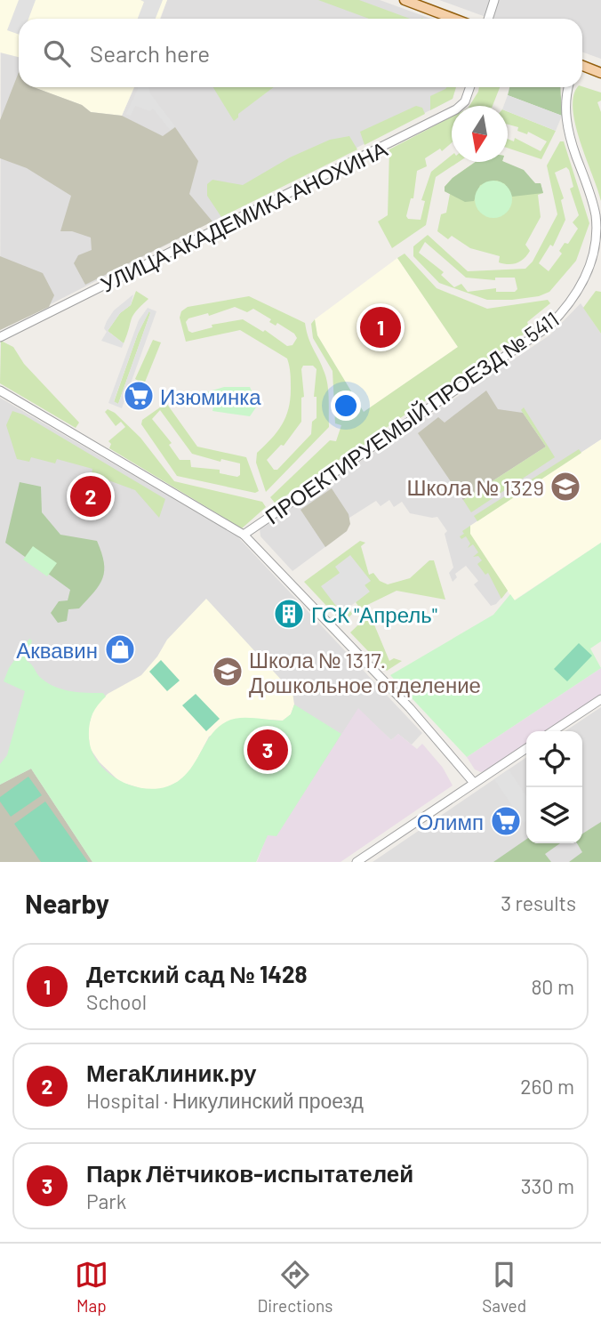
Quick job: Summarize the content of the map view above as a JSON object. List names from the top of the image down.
{
  "streets": {
    "street": ["УЛИЦА АКАДЕМИКА АНОХИНА", "ПРОЕКТИРУЕМЫЙ ПРОЕЗД № 5411"]
  },
  "places": {
    "supermarket": ["Изюминка", "Олимп"],
    "school or university": ["Школа № 1329", "Школа № 1317. Дошкольное отделение"],
    "building": ["ГСК \"Апрель\""],
    "shop": ["Аквавин"]
  },
  "north": "bottom",
  "page": {
    "search": "Search here",
    "pins": ["1", "2", "3"],
    "heading": ["Nearby", "3 results"],
    "list": [
      {
        "mark": "1",
        "name": "Детский сад № 1428",
        "note": "School",
        "value": "80 m"
      },
      {
        "mark": "2",
        "name": "МегаКлиник.ру",
        "note": "Hospital · Никулинский проезд",
        "value": "260 m"
      },
      {
        "mark": "3",
        "name": "Парк Лётчиков-испытателей",
        "note": "Park",
        "value": "330 m"
      }
    ],
    "nav": ["Map", "Directions", "Saved"]
  }
}
